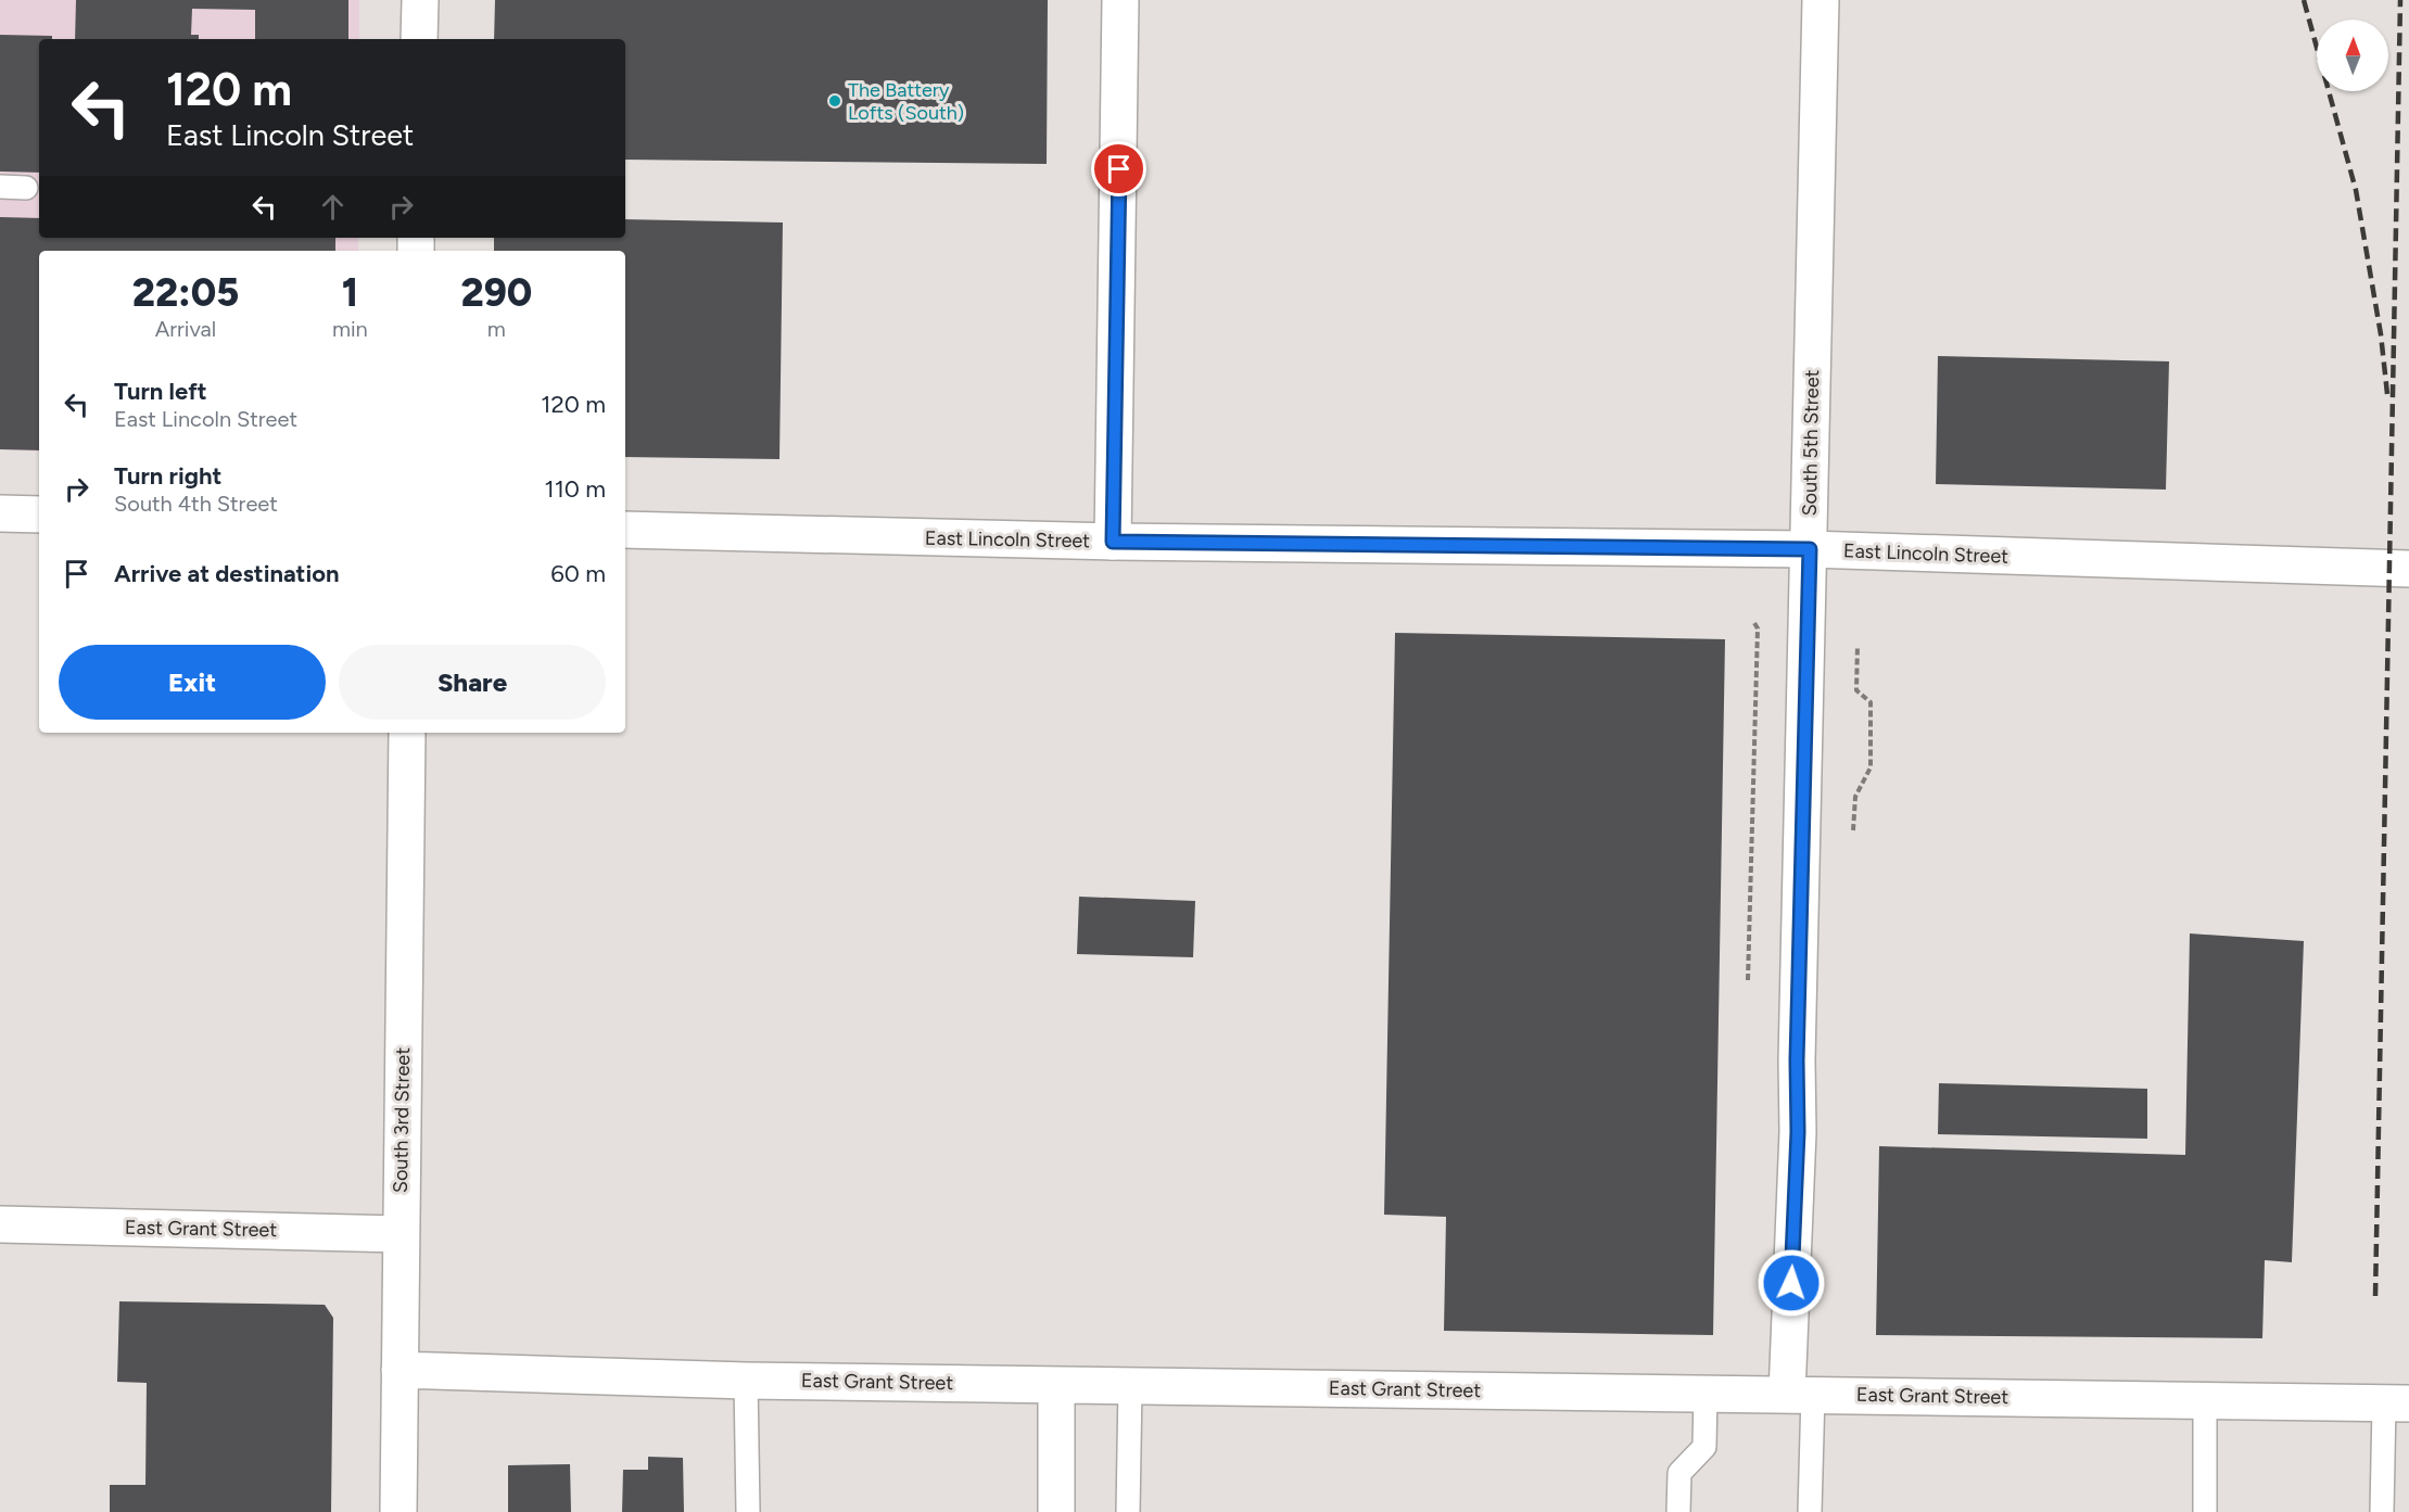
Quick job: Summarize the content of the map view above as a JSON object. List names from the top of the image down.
{
  "streets": {
    "street": [
      "South 5th Street",
      "East Lincoln Street",
      "South 3rd Street",
      "East Grant Street"
    ]
  },
  "crossings": [
    ["South 5th Street", "East Lincoln Street"],
    ["South 5th Street", "East Grant Street"],
    ["South 3rd Street", "East Grant Street"]
  ],
  "places": ["The Battery Lofts (South)"],
  "north": "top",
  "page": {
    "turn": ["120 m", "East Lincoln Street"],
    "eta": [
      "22:05",
      "Arrival",
      "1",
      "min",
      "290",
      "m"
    ],
    "list": [
      {
        "name": "Turn left",
        "note": "East Lincoln Street",
        "value": "120 m"
      },
      {
        "name": "Turn right",
        "note": "South 4th Street",
        "value": "110 m"
      },
      {
        "name": "Arrive at destination",
        "value": "60 m"
      }
    ],
    "buttons": ["Exit", "Share"]
  }
}
